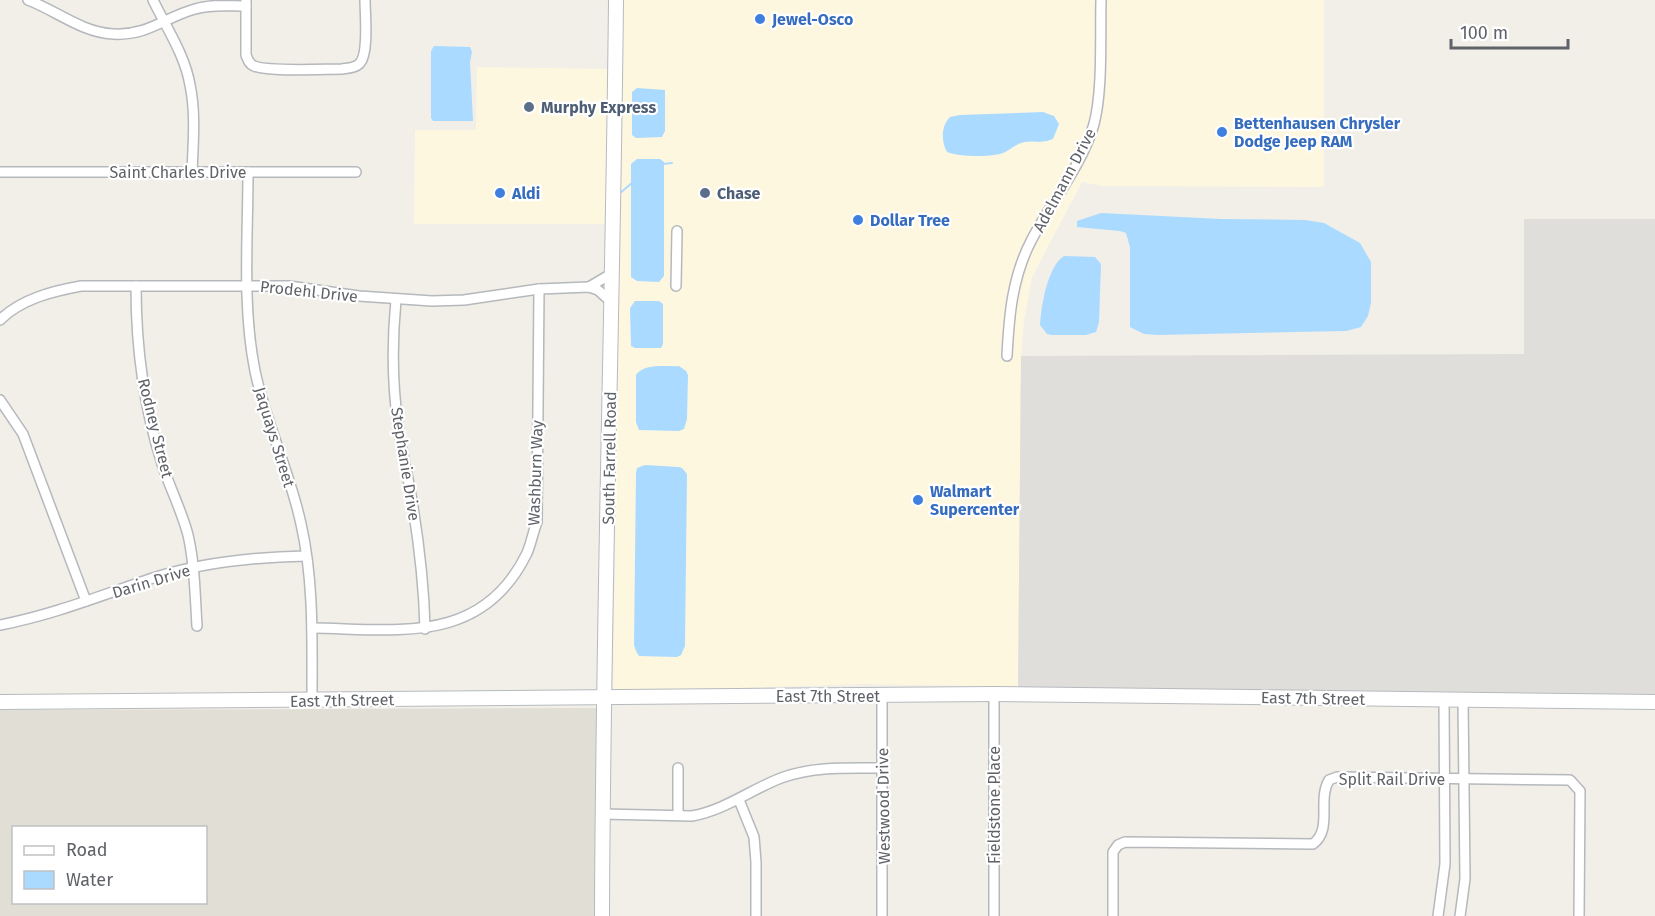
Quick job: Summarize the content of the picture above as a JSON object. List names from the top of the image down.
{
  "streets": {
    "street": [
      "Saint Charles Drive",
      "Adelmann Drive",
      "Prodehl Drive",
      "Rodney Street",
      "Jaquays Street",
      "South Farrell Road",
      "Stephanie Drive",
      "Washburn Way",
      "Darin Drive",
      "East 7th Street",
      "Split Rail Drive",
      "Fieldstone Place",
      "Westwood Drive"
    ]
  },
  "crossings": [
    ["Saint Charles Drive", "Jaquays Street"],
    ["Prodehl Drive", "Rodney Street"],
    ["Prodehl Drive", "Jaquays Street"],
    ["Prodehl Drive", "South Farrell Road"],
    ["Prodehl Drive", "Stephanie Drive"],
    ["Prodehl Drive", "Washburn Way"],
    ["Rodney Street", "Darin Drive"],
    ["Jaquays Street", "Washburn Way"],
    ["Jaquays Street", "Darin Drive"],
    ["Jaquays Street", "East 7th Street"],
    ["South Farrell Road", "East 7th Street"],
    ["Stephanie Drive", "Washburn Way"],
    ["East 7th Street", "Fieldstone Place"],
    ["East 7th Street", "Westwood Drive"]
  ],
  "places": [
    "Jewel-Osco",
    "Murphy Express",
    "Bettenhausen Chrysler Dodge Jeep RAM",
    "Aldi",
    "Chase",
    "Dollar Tree",
    "Walmart Supercenter"
  ],
  "legend": ["Road", "Water"],
  "scale_bar": "100 m"
}
